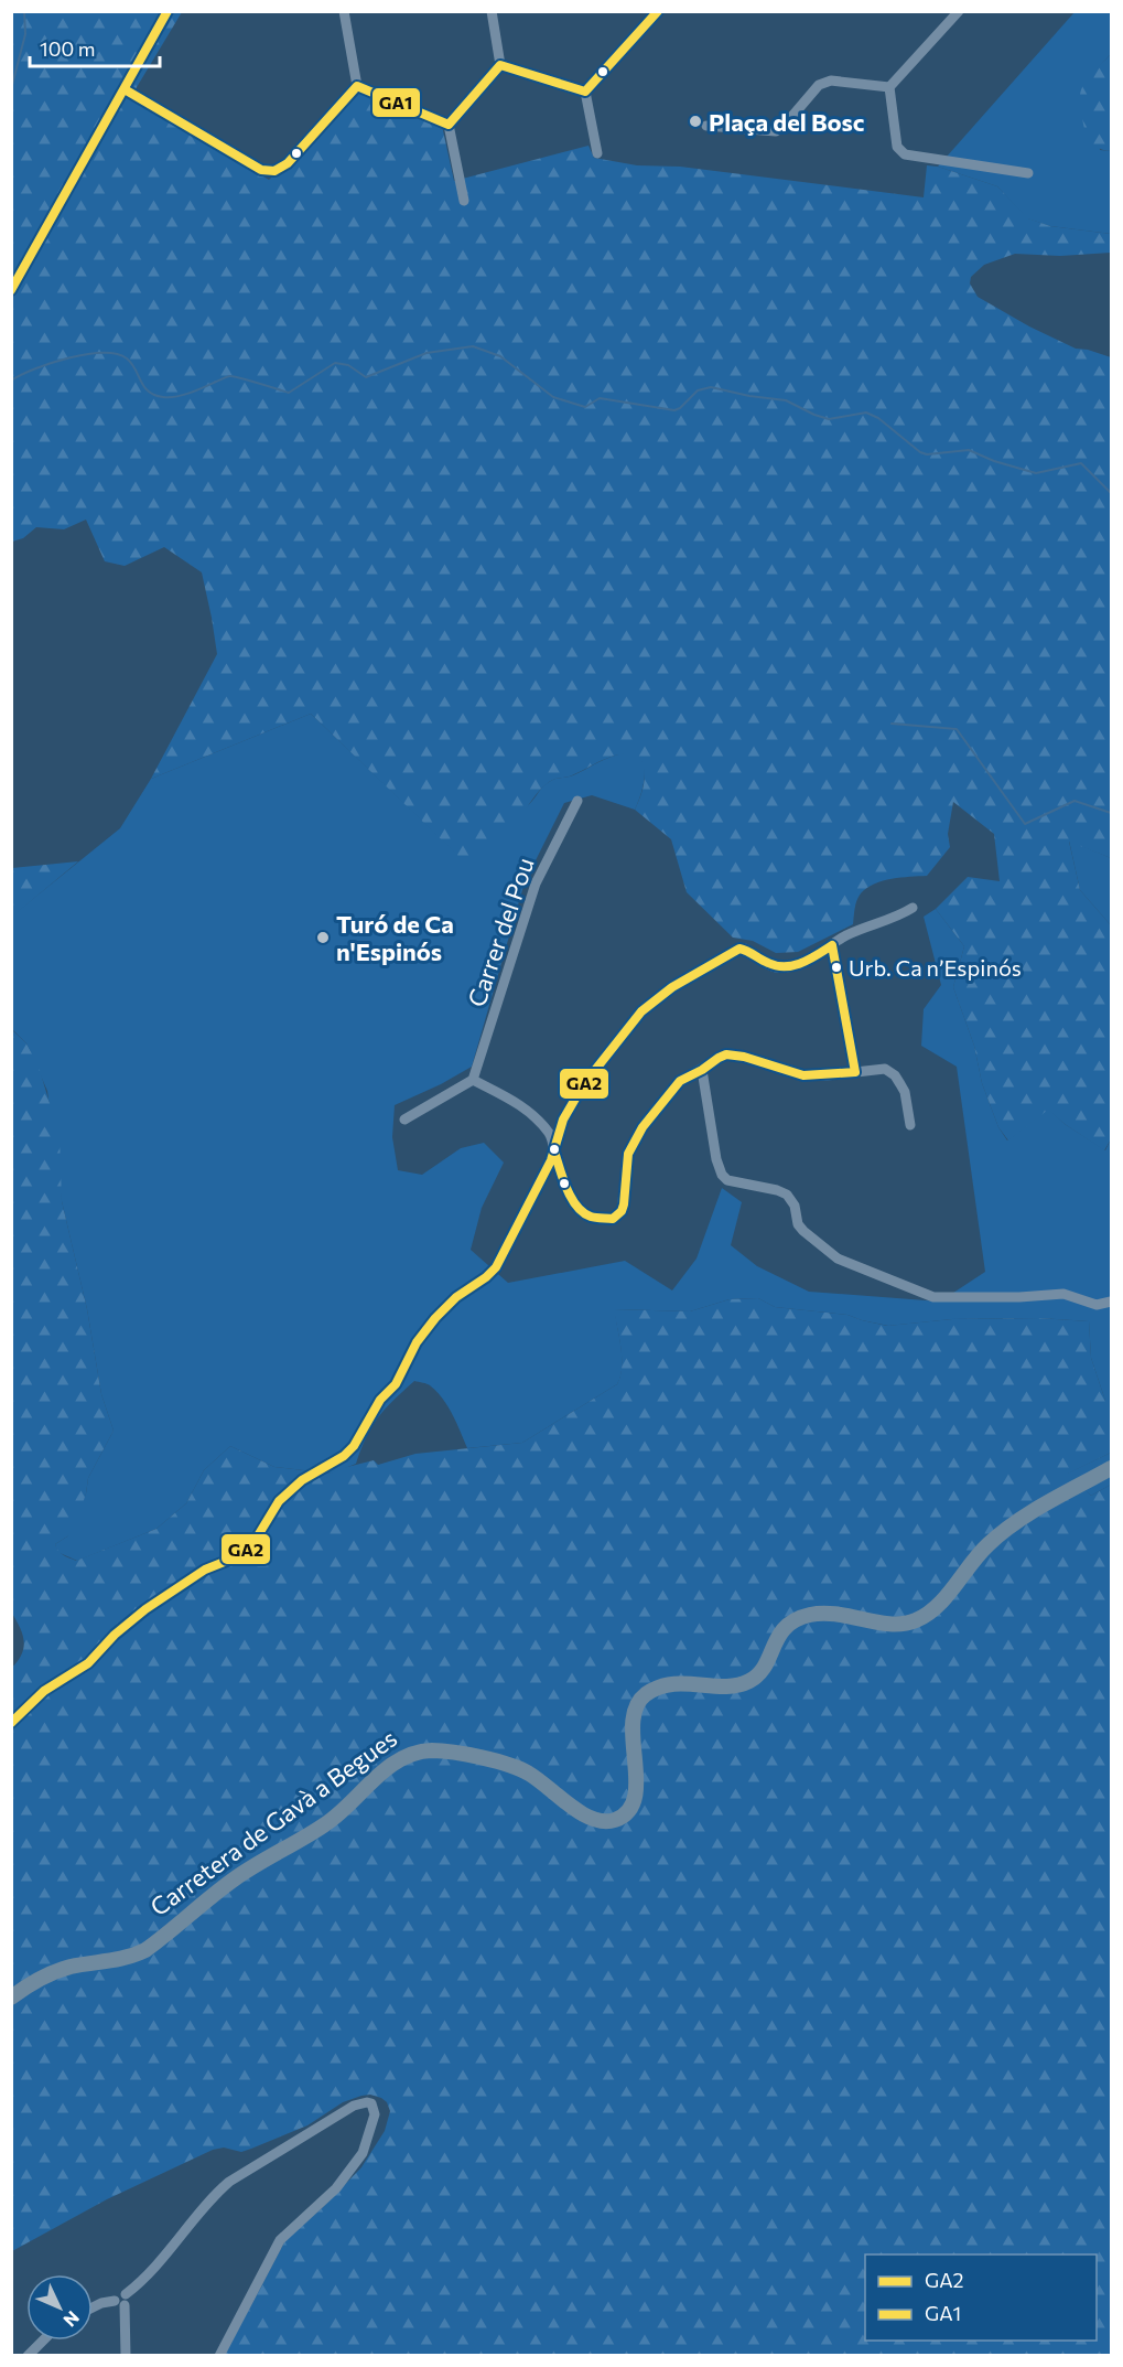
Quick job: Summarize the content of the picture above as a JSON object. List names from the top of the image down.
{
  "streets": {
    "main road": ["Carretera de Gavà a Begues"],
    "street": ["Carrer del Pou"]
  },
  "places": ["Plaça del Bosc", "Turó de Ca n'Espinós", "Urb. Ca n’Espinós"],
  "lines": ["transit line GA1", "transit line GA2"],
  "legend": ["GA2", "GA1"],
  "scale_bar": "100 m",
  "north": "bottom right"
}
